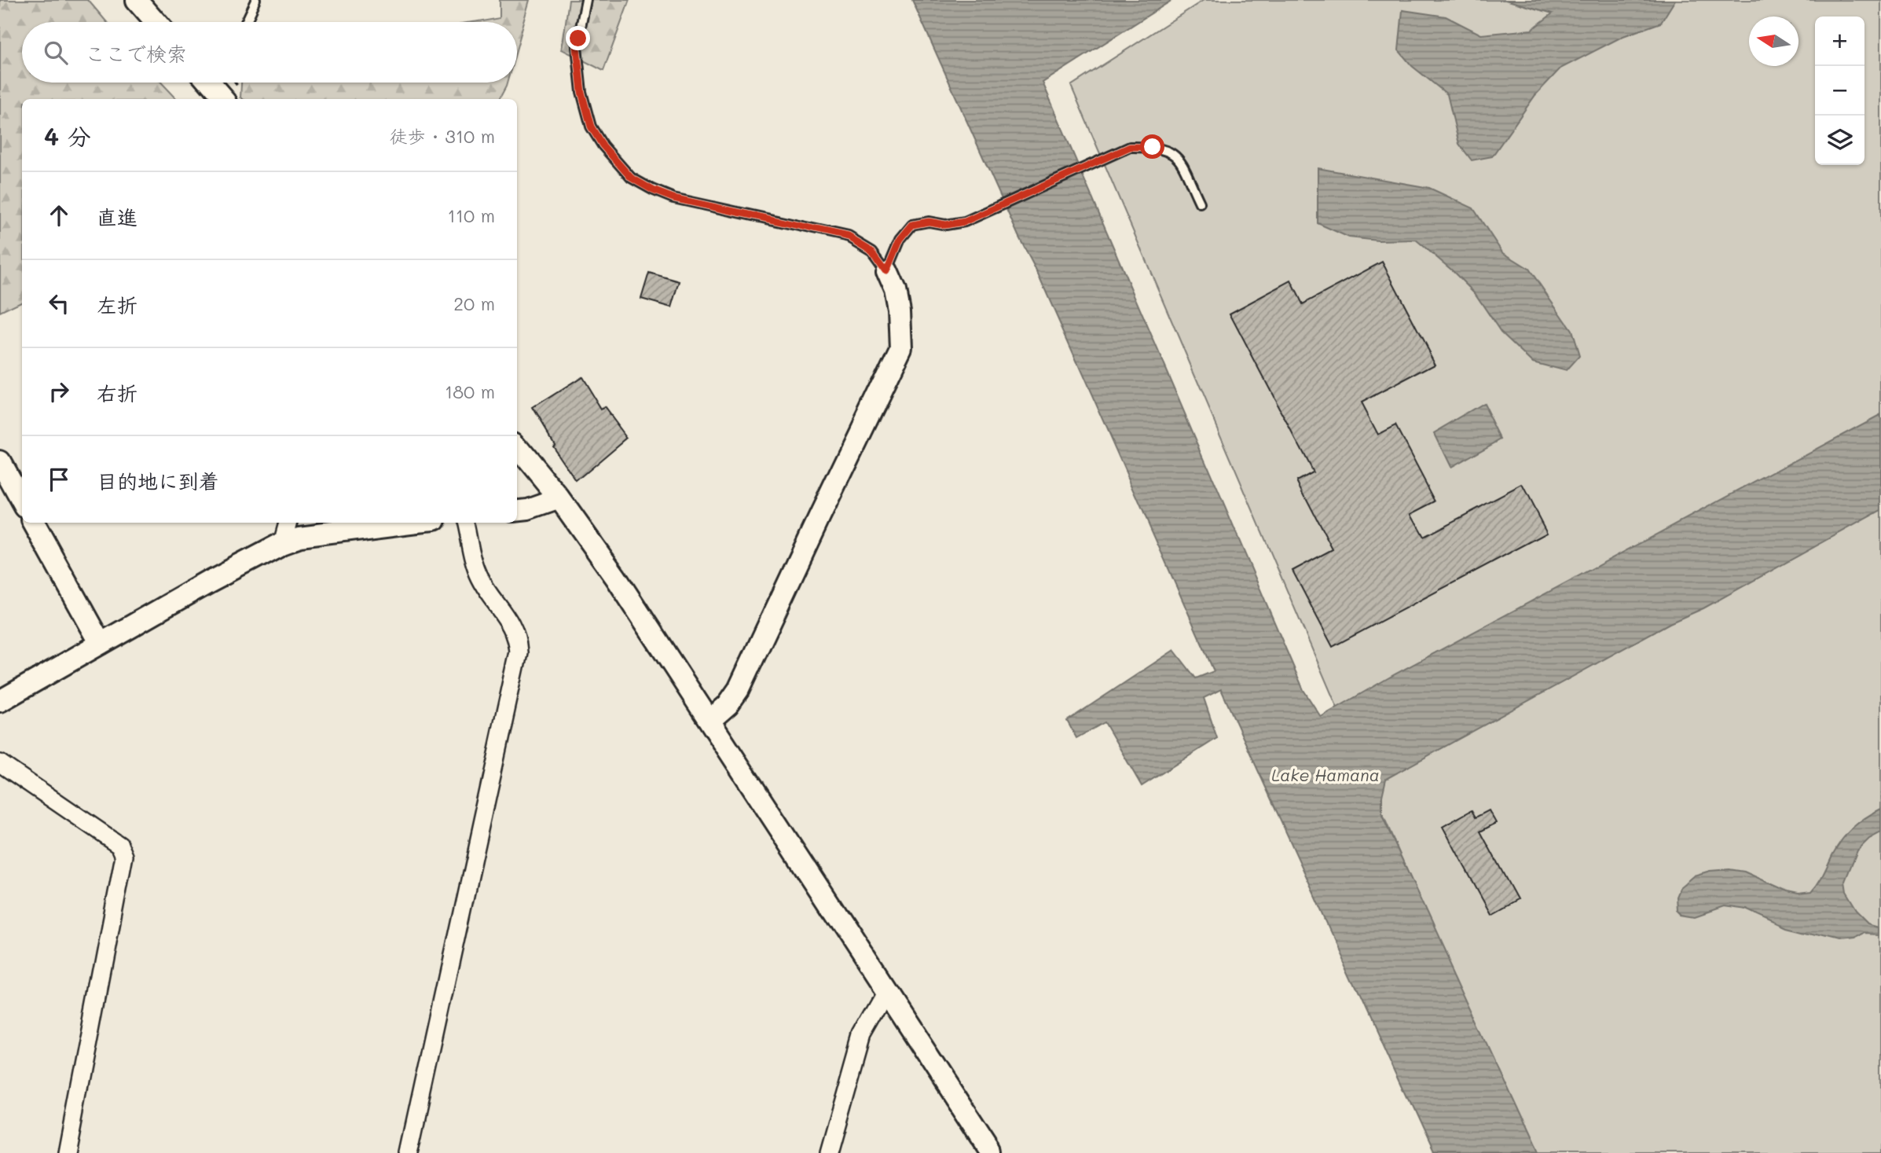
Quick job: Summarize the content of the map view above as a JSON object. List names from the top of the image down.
{
  "water": ["Lake Hamana"],
  "north": "left",
  "page": {
    "map_buttons": ["+", "−"],
    "search": "ここで検索",
    "heading": ["4 分", "徒歩 · 310 m"],
    "list": [
      ["直進", "110 m"],
      ["左折", "20 m"],
      ["右折", "180 m"],
      "目的地に到着"
    ]
  }
}
